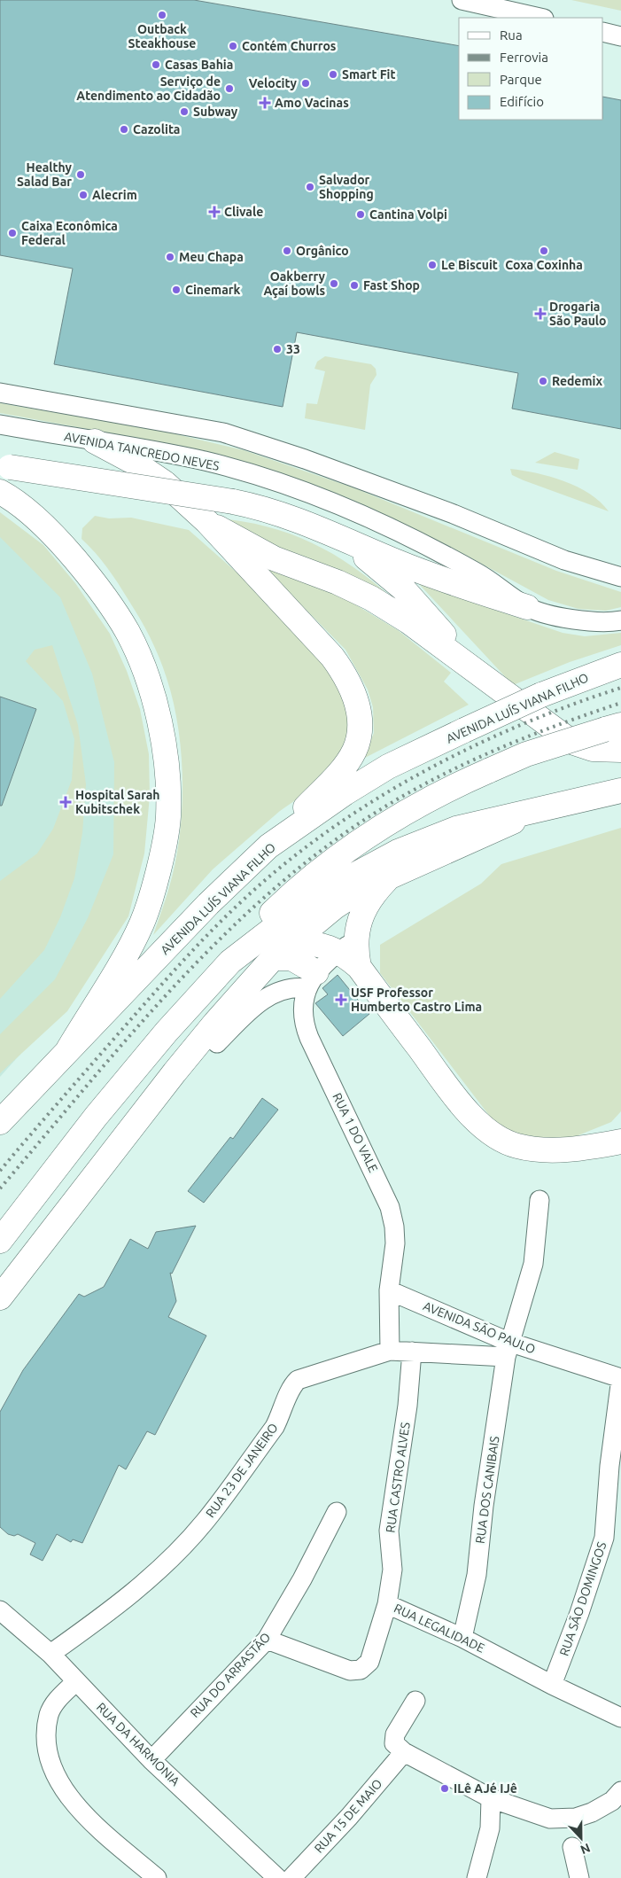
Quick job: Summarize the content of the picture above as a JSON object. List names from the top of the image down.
{
  "streets": {
    "main road": ["AVENIDA LUÍS VIANA FILHO"],
    "street": [
      "AVENIDA TANCREDO NEVES",
      "RUA 1 DO VALE",
      "AVENIDA SÃO PAULO",
      "RUA 23 DE JANEIRO",
      "RUA CASTRO ALVES",
      "RUA DOS CANIBAIS",
      "RUA SÃO DOMINGOS",
      "RUA LEGALIDADE",
      "RUA DO ARRASTÃO",
      "RUA DA HARMONIA",
      "RUA 15 DE MAIO"
    ]
  },
  "crossings": [
    ["RUA 1 DO VALE", "AVENIDA SÃO PAULO"],
    ["RUA 1 DO VALE", "RUA 23 DE JANEIRO"],
    ["AVENIDA SÃO PAULO", "RUA 23 DE JANEIRO"],
    ["AVENIDA SÃO PAULO", "RUA DOS CANIBAIS"],
    ["AVENIDA SÃO PAULO", "RUA SÃO DOMINGOS"],
    ["RUA 23 DE JANEIRO", "RUA CASTRO ALVES"],
    ["RUA 23 DE JANEIRO", "RUA DOS CANIBAIS"],
    ["RUA 23 DE JANEIRO", "RUA DA HARMONIA"],
    ["RUA CASTRO ALVES", "RUA LEGALIDADE"],
    ["RUA DOS CANIBAIS", "RUA LEGALIDADE"],
    ["RUA SÃO DOMINGOS", "RUA LEGALIDADE"],
    ["RUA LEGALIDADE", "RUA DO ARRASTÃO"],
    ["RUA DO ARRASTÃO", "RUA DA HARMONIA"]
  ],
  "places": {
    "other": [
      "Outback Steakhouse",
      "Contém Churros",
      "Casas Bahia",
      "Smart Fit",
      "Velocity",
      "Serviço de Atendimento ao Cidadão",
      "Subway",
      "Cazolita",
      "Healthy Salad Bar",
      "Salvador Shopping",
      "Alecrim",
      "Cantina Volpi",
      "Caixa Econômica Federal",
      "Orgânico",
      "Coxa Coxinha",
      "Meu Chapa",
      "Le Biscuit",
      "Oakberry Açaí bowls",
      "Fast Shop",
      "Cinemark",
      "33",
      "Redemix",
      "ILê AJé IJê"
    ],
    "health": [
      "Amo Vacinas",
      "Clivale",
      "Drogaria São Paulo",
      "Hospital Sarah Kubitschek",
      "USF Professor Humberto Castro Lima"
    ]
  },
  "legend": [
    "Rua",
    "Ferrovia",
    "Parque",
    "Edifício"
  ],
  "north": "bottom"
}
